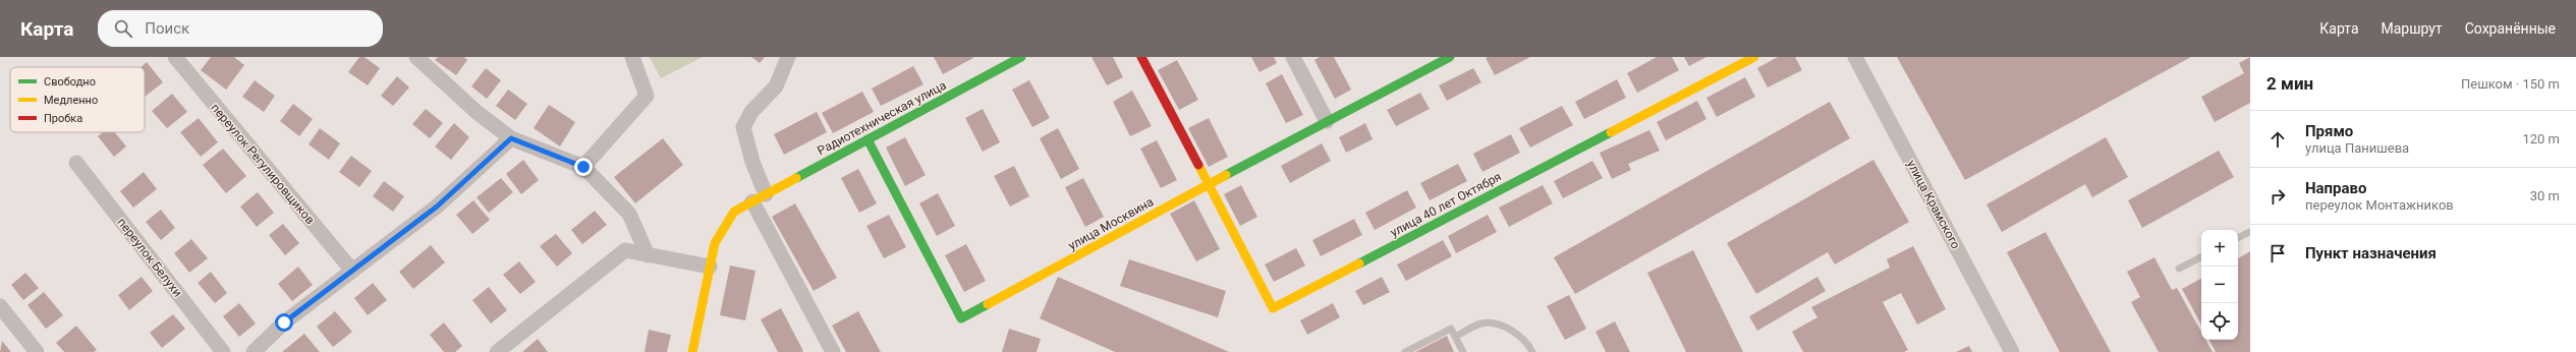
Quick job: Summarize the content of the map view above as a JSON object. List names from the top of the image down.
{
  "streets": {
    "street": [
      "Радиотехническая улица",
      "переулок Регулировщиков",
      "улица 40 лет Октября",
      "улица Крамского",
      "улица Москвина",
      "переулок Белухи"
    ]
  },
  "crossings": [
    ["Радиотехническая улица", "улица Москвина"],
    ["улица 40 лет Октября", "улица Москвина"]
  ],
  "legend": ["Свободно", "Медленно", "Пробка"],
  "page": {
    "header": "Карта",
    "search": "Поиск",
    "nav": ["Карта", "Маршрут", "Сохранённые"],
    "heading": ["2 мин", "Пешком · 150 m"],
    "list": [
      ["Прямо", "улица Панишева", "120 m"],
      ["Направо", "переулок Монтажников", "30 m"],
      "Пункт назначения"
    ],
    "map_buttons": ["+", "−"]
  }
}
